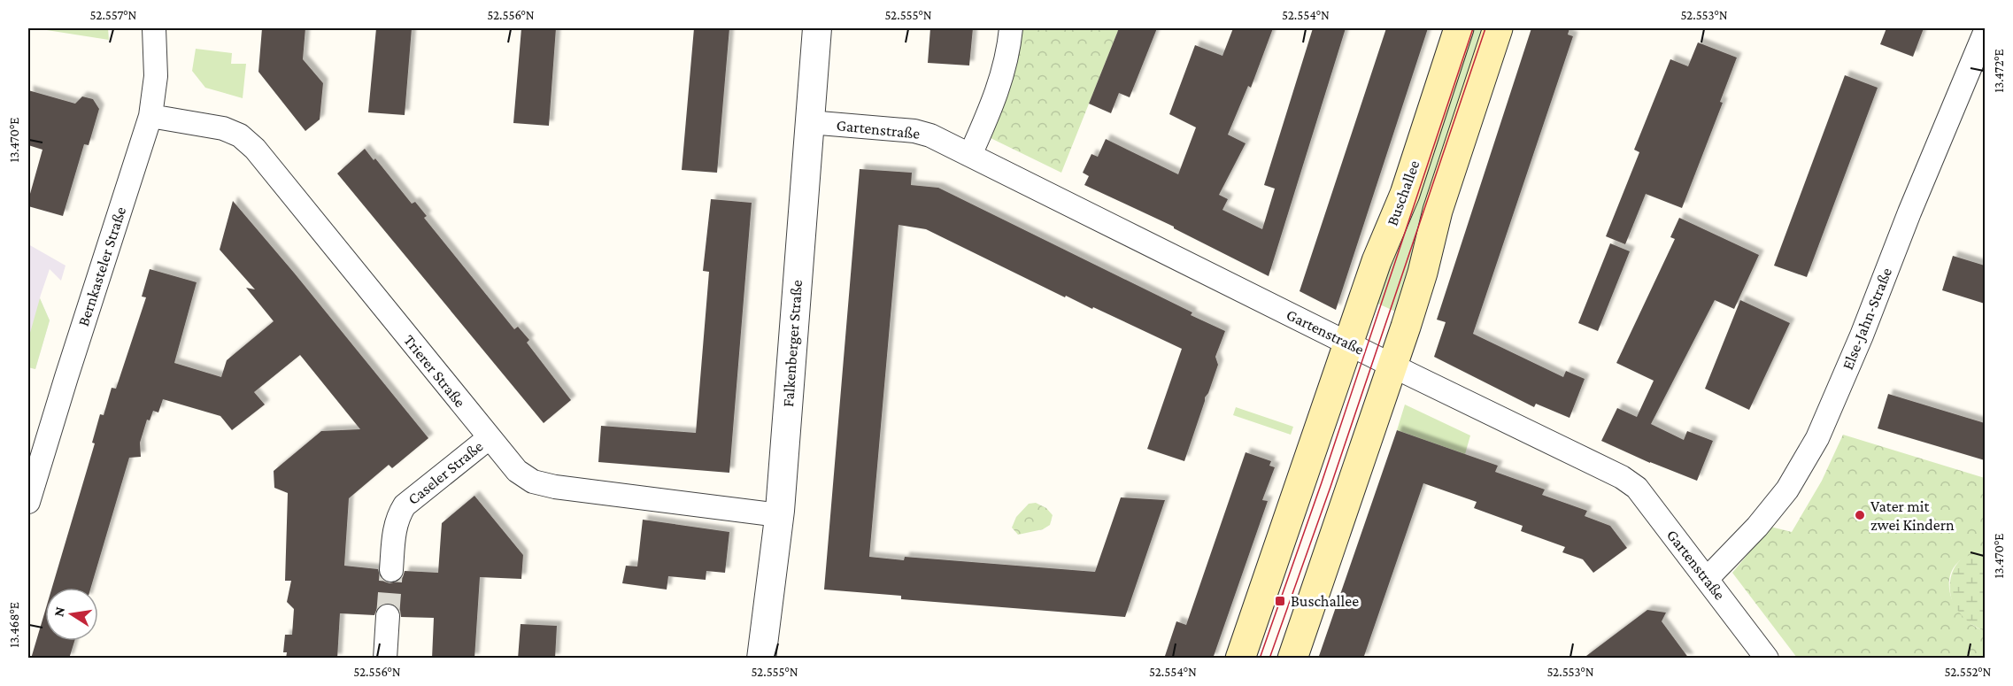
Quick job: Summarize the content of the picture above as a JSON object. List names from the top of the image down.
{
  "streets": {
    "main road": ["Buschallee"],
    "street": [
      "Gartenstraße",
      "Bernkasteler Straße",
      "Else-Jahn-Straße",
      "Falkenberger Straße",
      "Trierer Straße",
      "Caseler Straße"
    ]
  },
  "crossings": [
    ["Gartenstraße", "Buschallee"],
    ["Gartenstraße", "Else-Jahn-Straße"],
    ["Gartenstraße", "Falkenberger Straße"],
    ["Bernkasteler Straße", "Trierer Straße"],
    ["Falkenberger Straße", "Trierer Straße"],
    ["Trierer Straße", "Caseler Straße"]
  ],
  "places": {
    "other": ["Vater mit zwei Kindern"],
    "transit": ["Buschallee"]
  },
  "north": "left",
  "coordinates": [
    "52.557°N",
    "52.556°N",
    "52.555°N",
    "52.554°N",
    "52.553°N",
    "13.472°E",
    "13.470°E",
    "13.468°E",
    "52.552°N"
  ]
}
